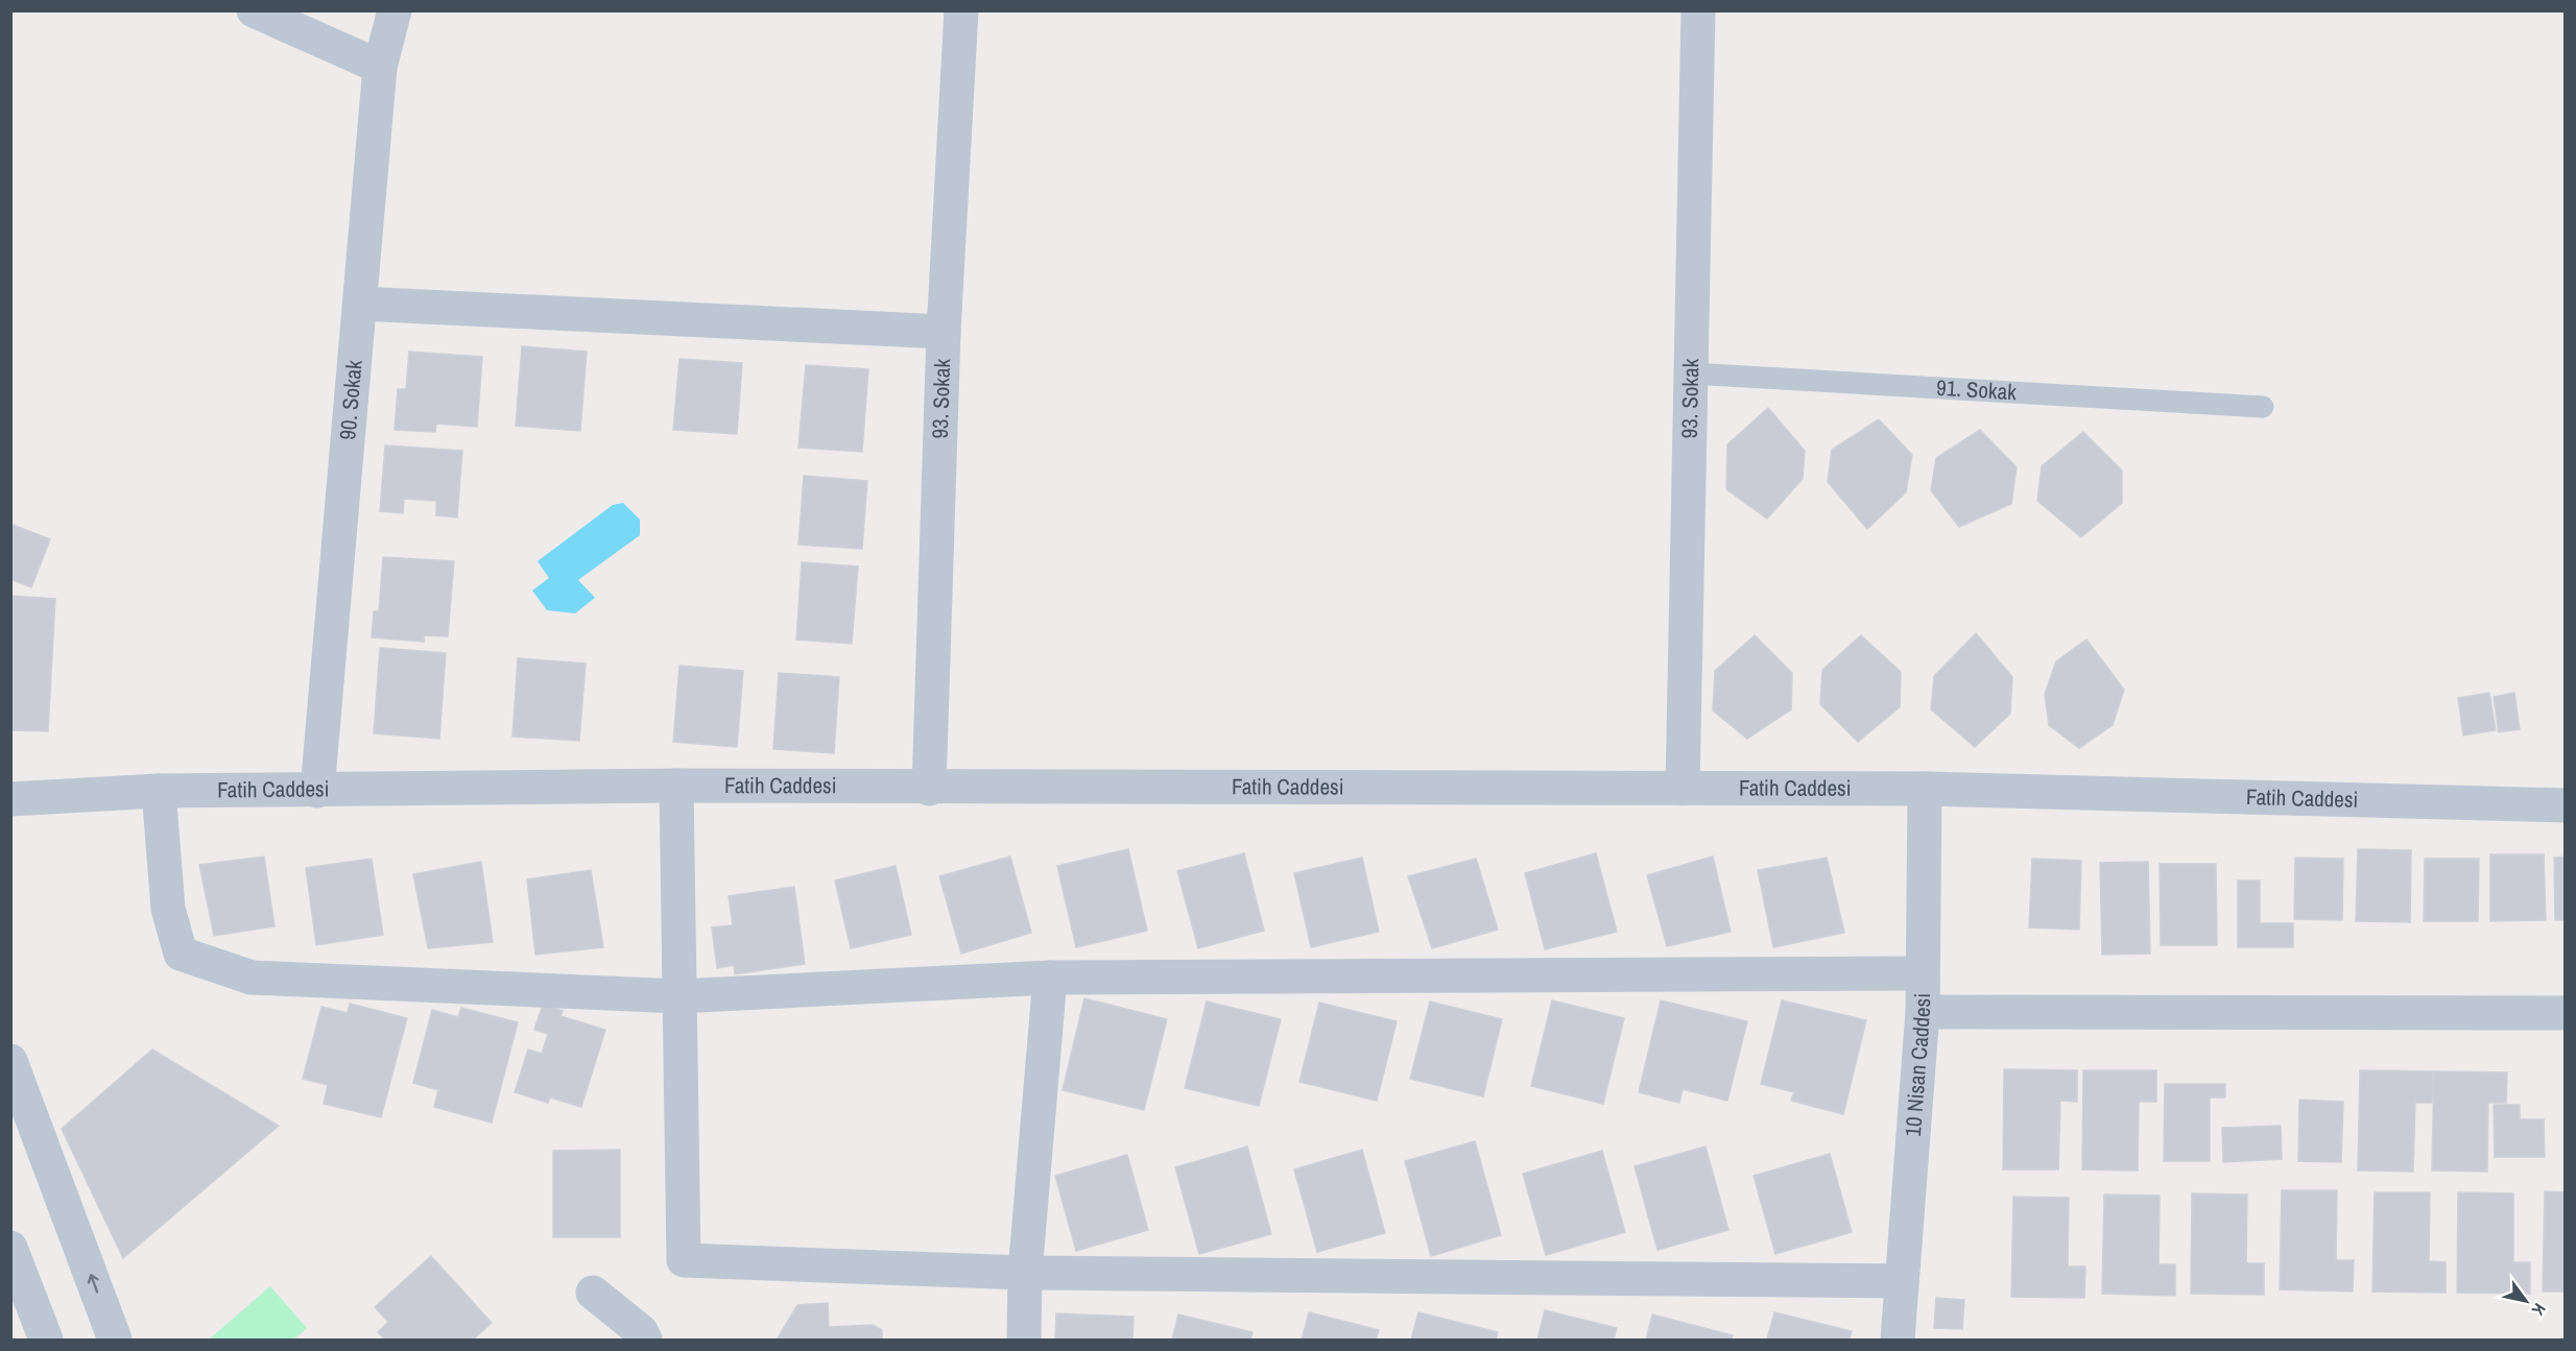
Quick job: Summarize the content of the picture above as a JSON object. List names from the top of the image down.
{
  "streets": {
    "street": [
      "90. Sokak",
      "93. Sokak",
      "Fatih Caddesi",
      "10 Nisan Caddesi"
    ],
    "lane": ["91. Sokak"]
  },
  "crossings": [
    ["91. Sokak", "93. Sokak"],
    ["90. Sokak", "Fatih Caddesi"],
    ["93. Sokak", "Fatih Caddesi"],
    ["Fatih Caddesi", "10 Nisan Caddesi"]
  ],
  "north": "bottom right"
}
